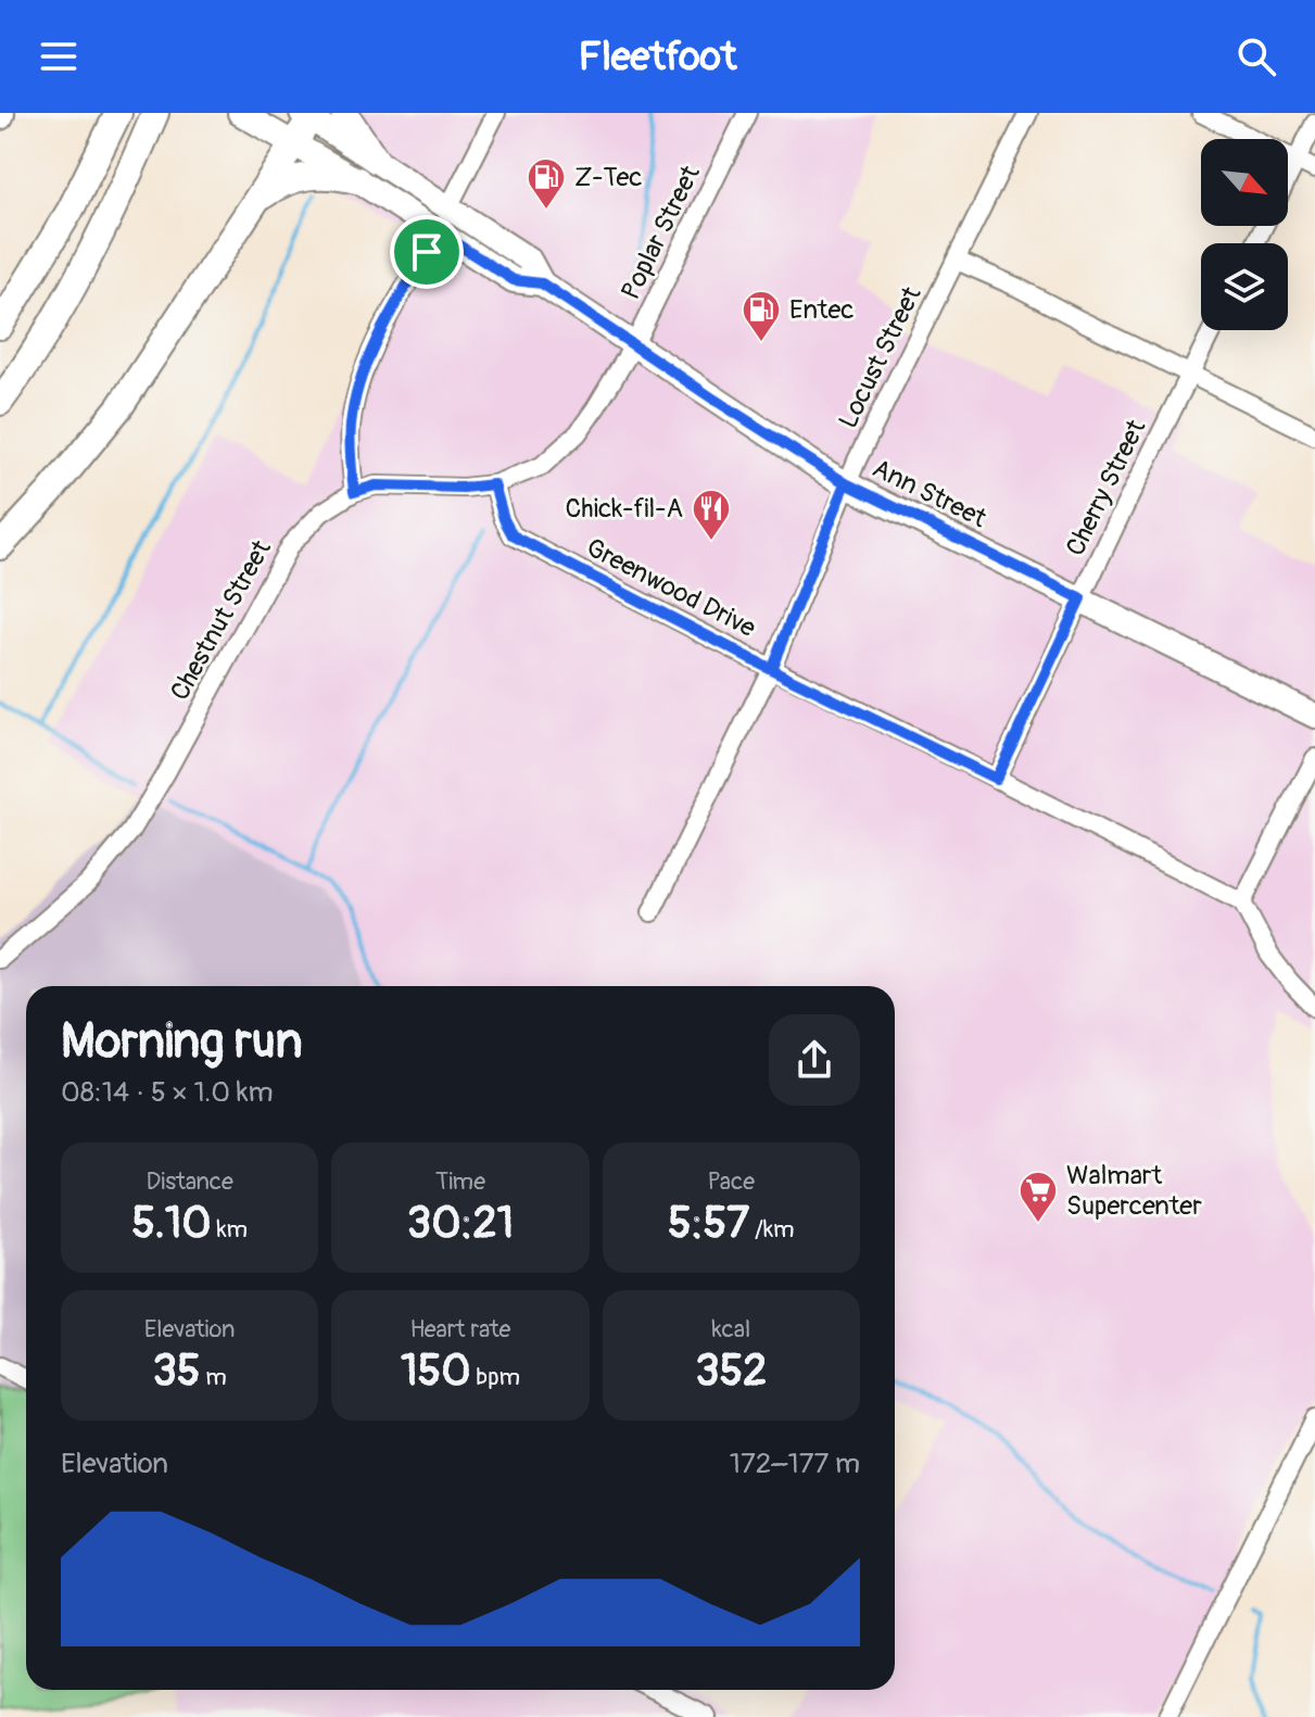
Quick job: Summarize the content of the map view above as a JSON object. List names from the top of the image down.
{
  "streets": {
    "main road": ["Ann Street"],
    "street": [
      "Poplar Street",
      "Locust Street",
      "Cherry Street",
      "Greenwood Drive",
      "Chestnut Street"
    ]
  },
  "crossings": [
    ["Poplar Street", "Ann Street"],
    ["Poplar Street", "Greenwood Drive"],
    ["Poplar Street", "Chestnut Street"],
    ["Locust Street", "Ann Street"],
    ["Locust Street", "Greenwood Drive"],
    ["Cherry Street", "Ann Street"],
    ["Cherry Street", "Greenwood Drive"]
  ],
  "places": {
    "fuel station": ["Z-Tec", "Entec"],
    "restaurant": ["Chick-fil-A"],
    "supermarket": ["Walmart Supercenter"]
  },
  "north": "bottom right",
  "page": {
    "header": "Fleetfoot",
    "heading": ["Morning run", "08:14 · 5 × 1.0 km"],
    "stats": [
      ["Distance", "5.10 km"],
      ["Time", "30:21"],
      ["Pace", "5:57 /km"],
      ["Elevation", "35 m"],
      ["Heart rate", "150 bpm"],
      ["kcal", "352"]
    ],
    "chart": ["Elevation", "172–177 m"]
  }
}
